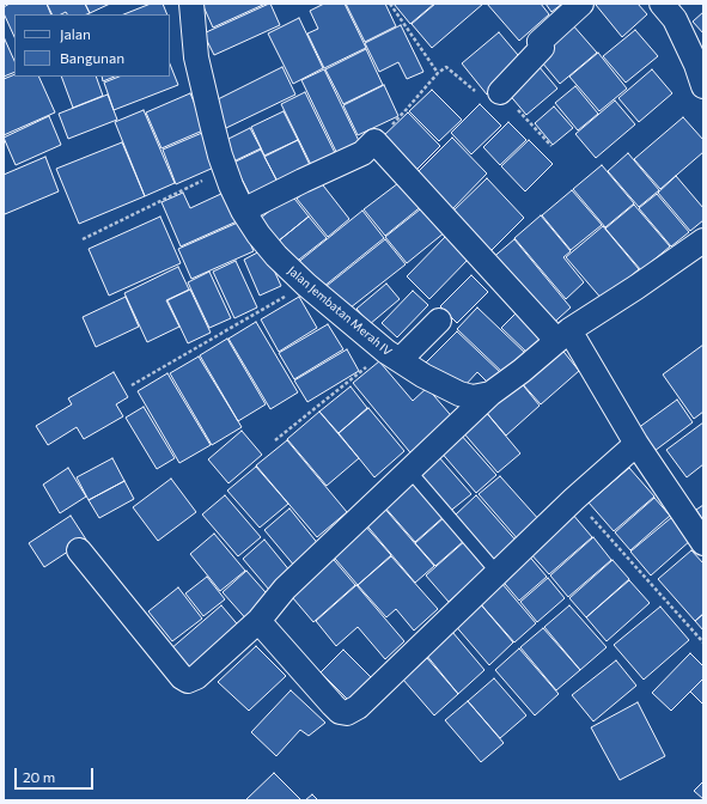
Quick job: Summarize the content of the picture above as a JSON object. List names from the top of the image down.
{
  "streets": {
    "street": ["Jalan Jembatan Merah IV"]
  },
  "legend": ["Jalan", "Bangunan"],
  "scale_bar": "20 m"
}
